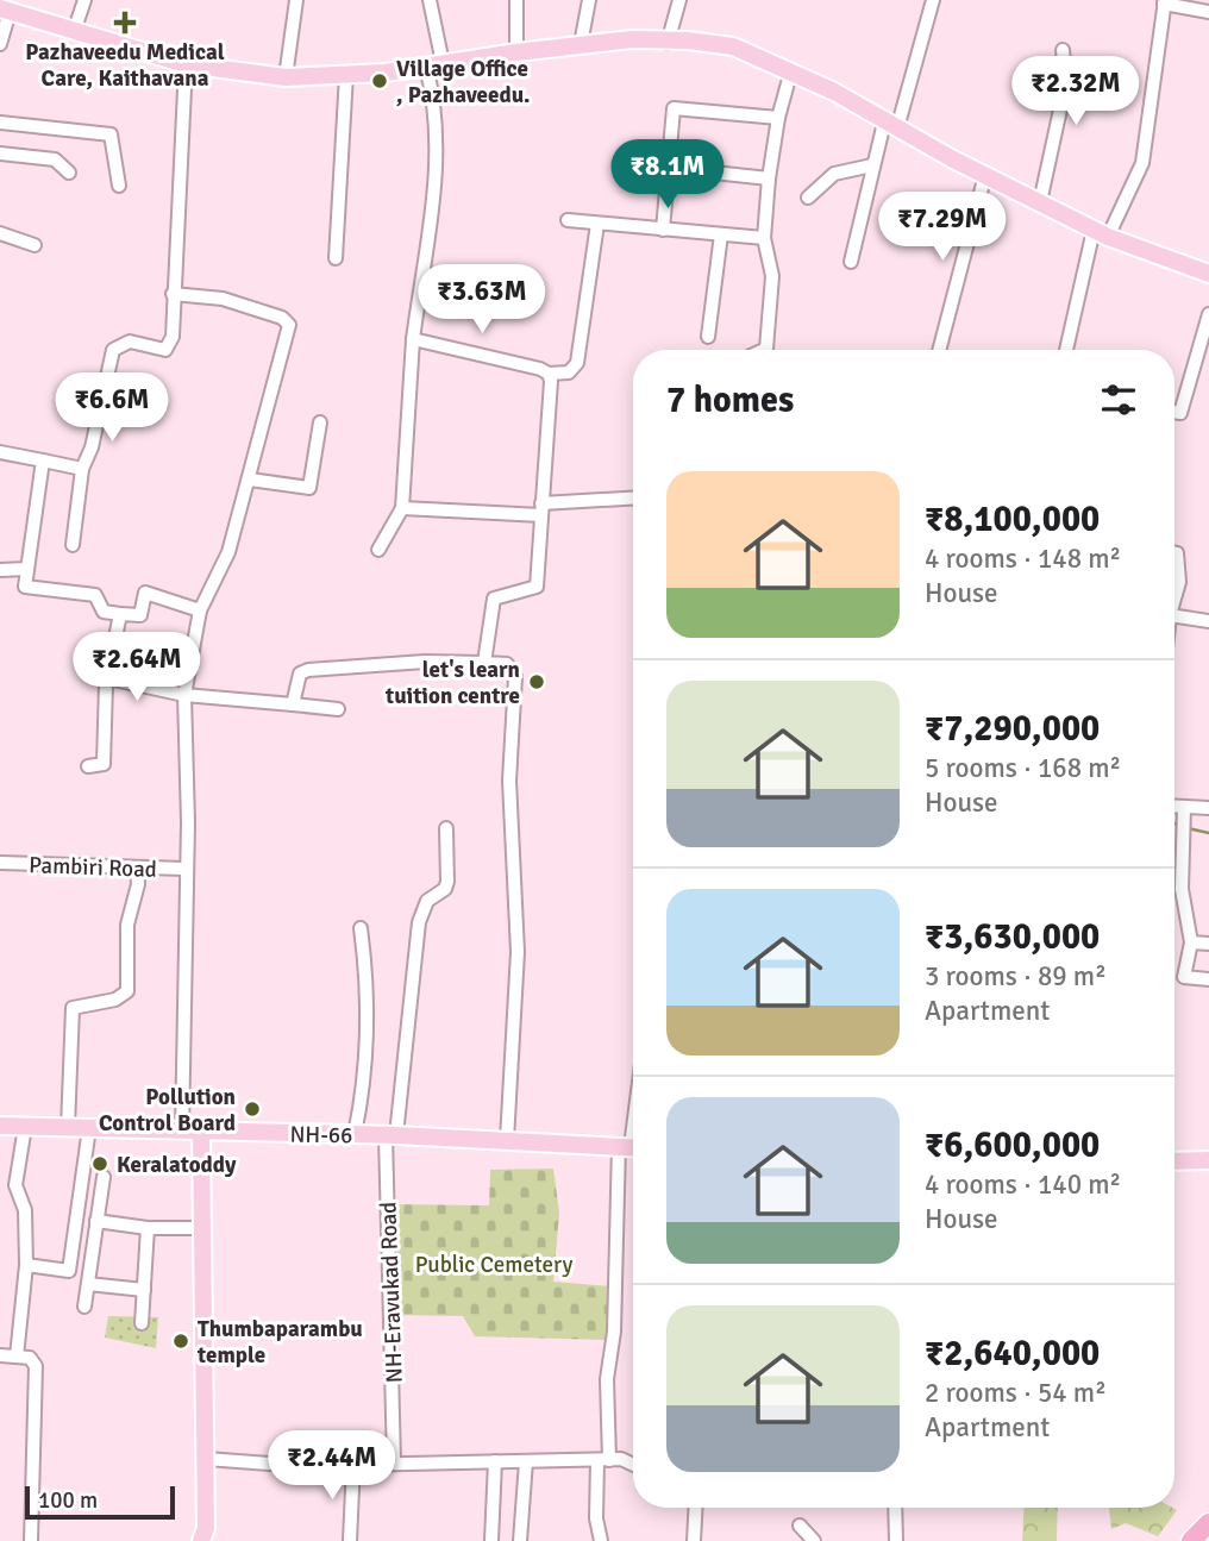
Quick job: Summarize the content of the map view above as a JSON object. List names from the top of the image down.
{
  "streets": {
    "main road": ["NH-66"],
    "street": ["Pambiri Road", "NH-Eravukad Road"]
  },
  "crossings": [
    ["NH-66", "NH-Eravukad Road"]
  ],
  "parks": ["Public Cemetery"],
  "places": {
    "health": ["Pazhaveedu Medical Care, Kaithavana"],
    "other": [
      "Village Office , Pazhaveedu.",
      "let's learn tuition centre",
      "Pollution Control Board",
      "Keralatoddy",
      "Thumbaparambu temple"
    ]
  },
  "scale_bar": "100 m",
  "page": {
    "price": [
      "₹2.32M",
      "₹8.1M",
      "₹7.29M",
      "₹3.63M",
      "₹6.6M",
      "₹2.64M",
      "₹2.44M"
    ],
    "heading": "7 homes",
    "list": [
      {
        "name": "₹8,100,000",
        "note": "4 rooms · 148 m² · House"
      },
      {
        "name": "₹7,290,000",
        "note": "5 rooms · 168 m² · House"
      },
      {
        "name": "₹3,630,000",
        "note": "3 rooms · 89 m² · Apartment"
      },
      {
        "name": "₹6,600,000",
        "note": "4 rooms · 140 m² · House"
      },
      {
        "name": "₹2,640,000",
        "note": "2 rooms · 54 m² · Apartment"
      }
    ],
    "scale": "100 m"
  }
}
